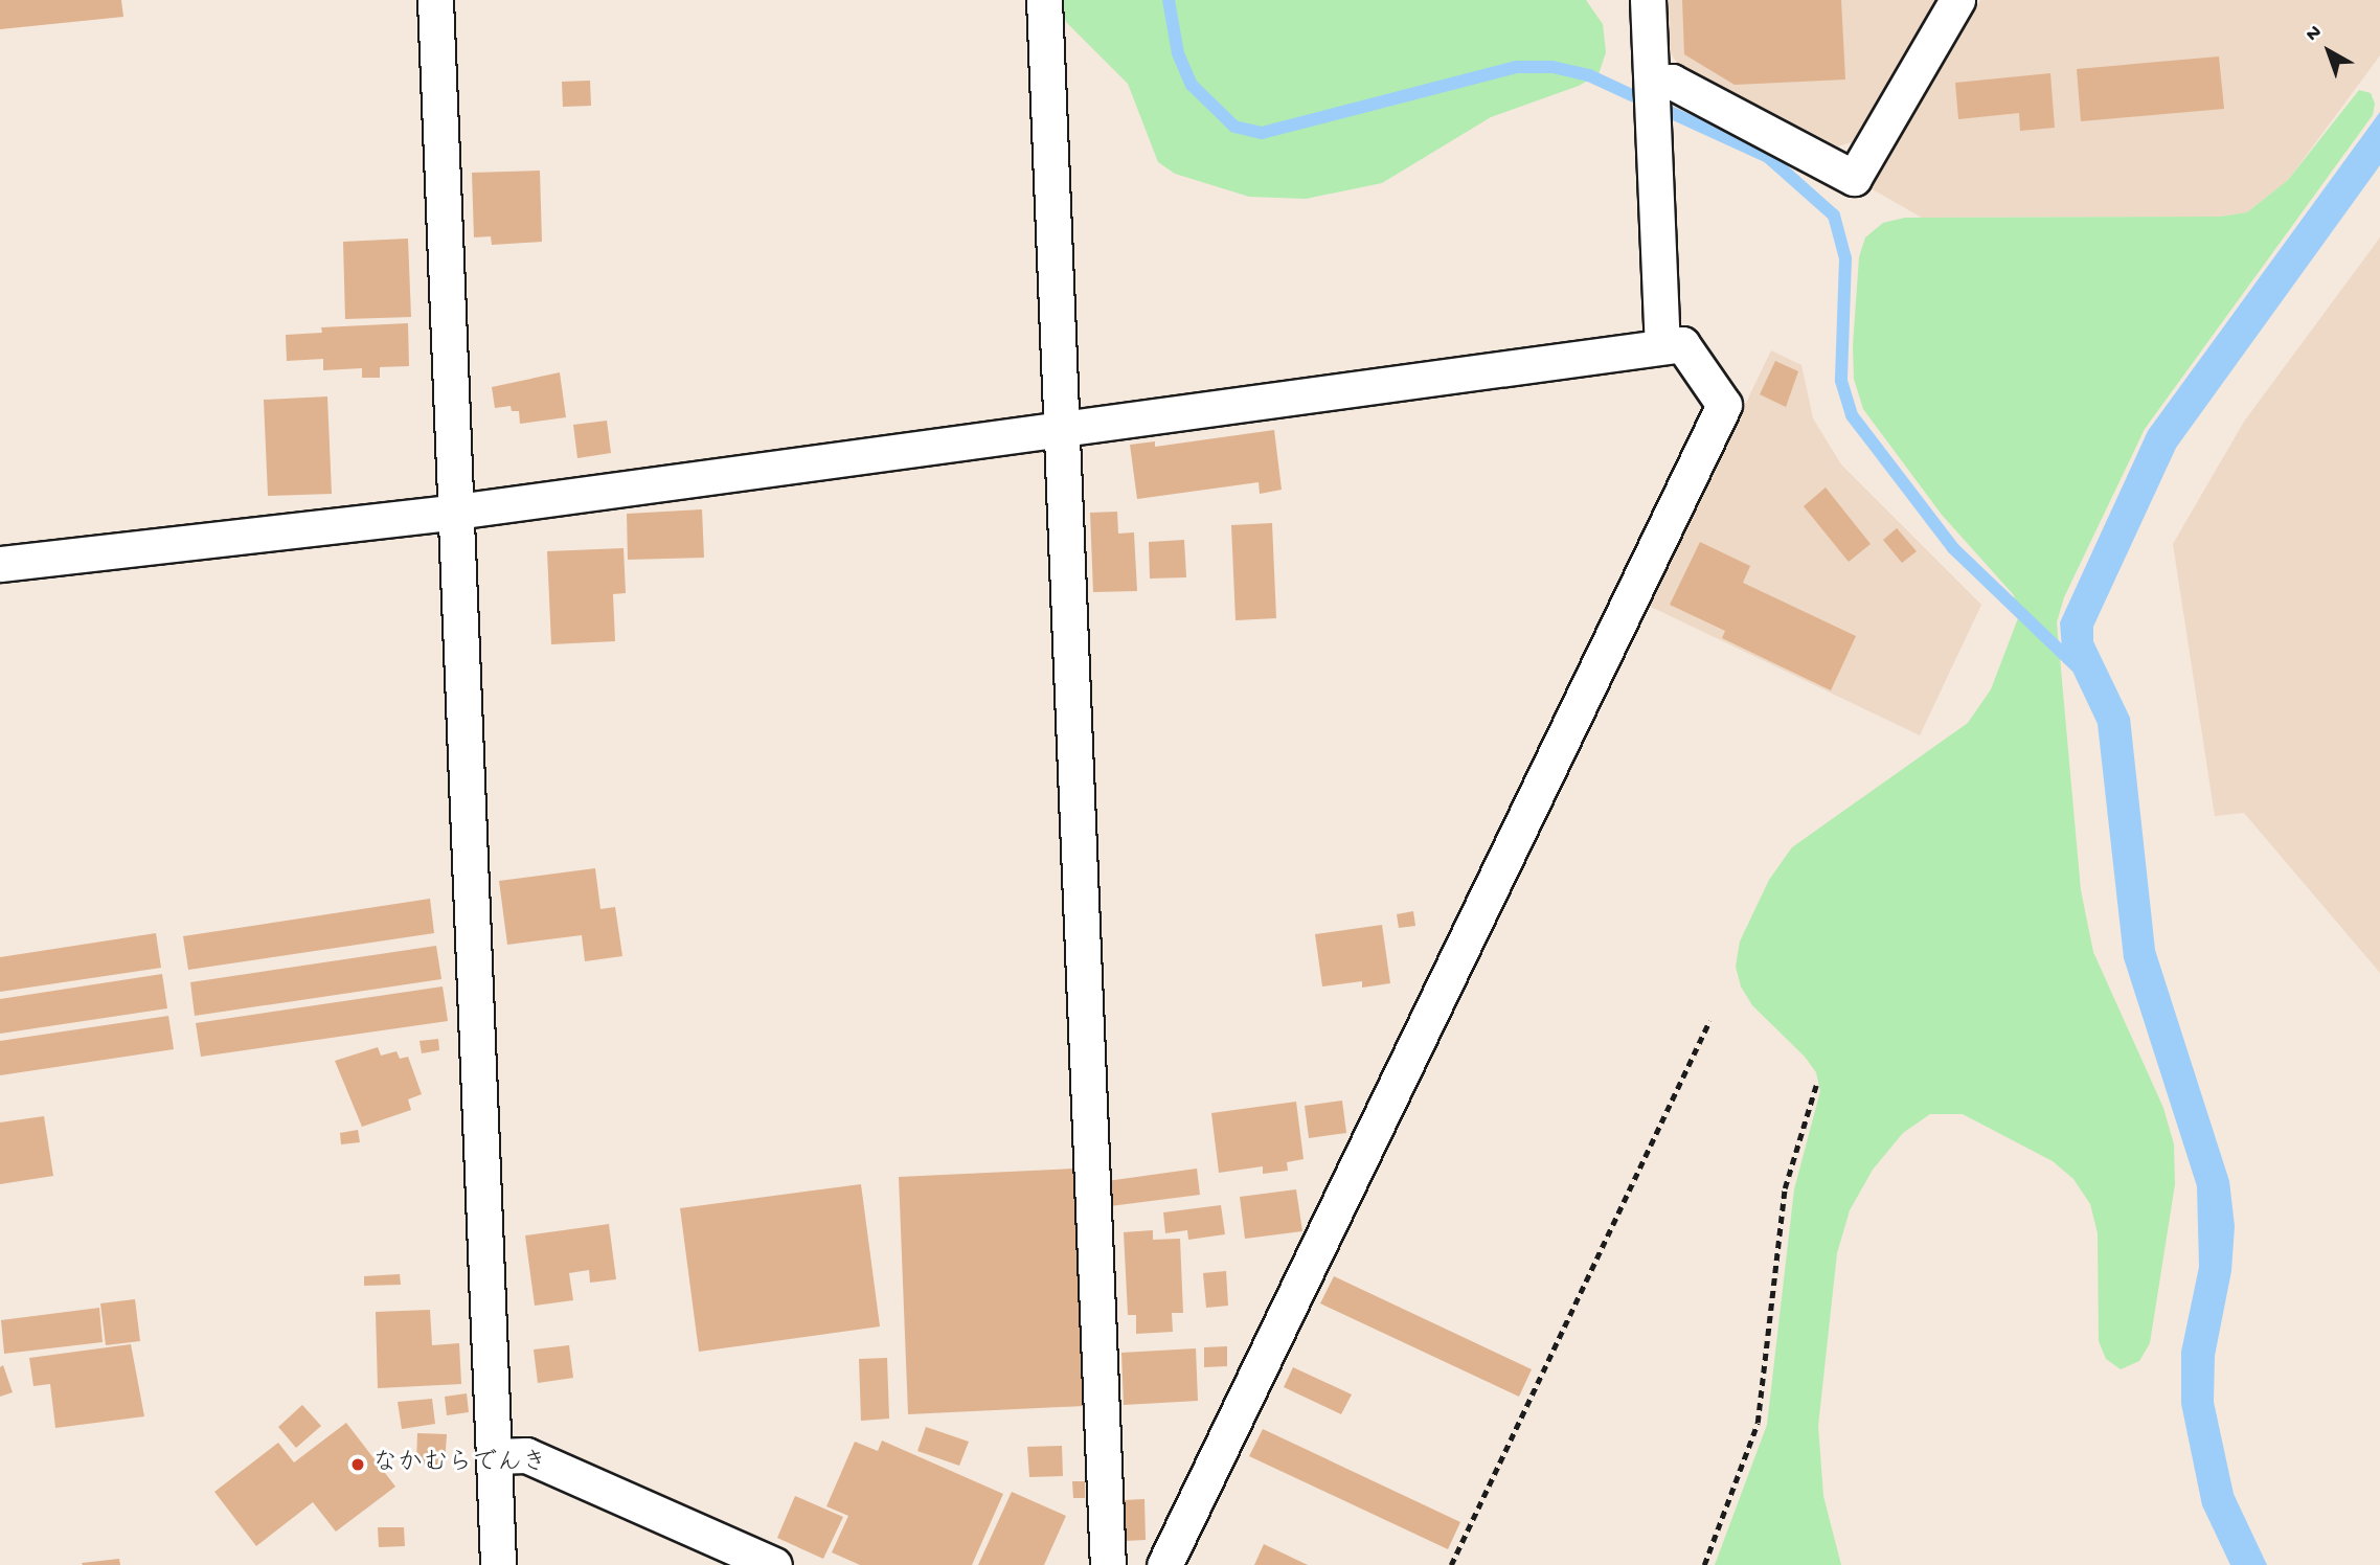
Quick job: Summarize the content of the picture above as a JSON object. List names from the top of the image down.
{
  "places": ["なかむらでんき"],
  "north": "top left"
}
